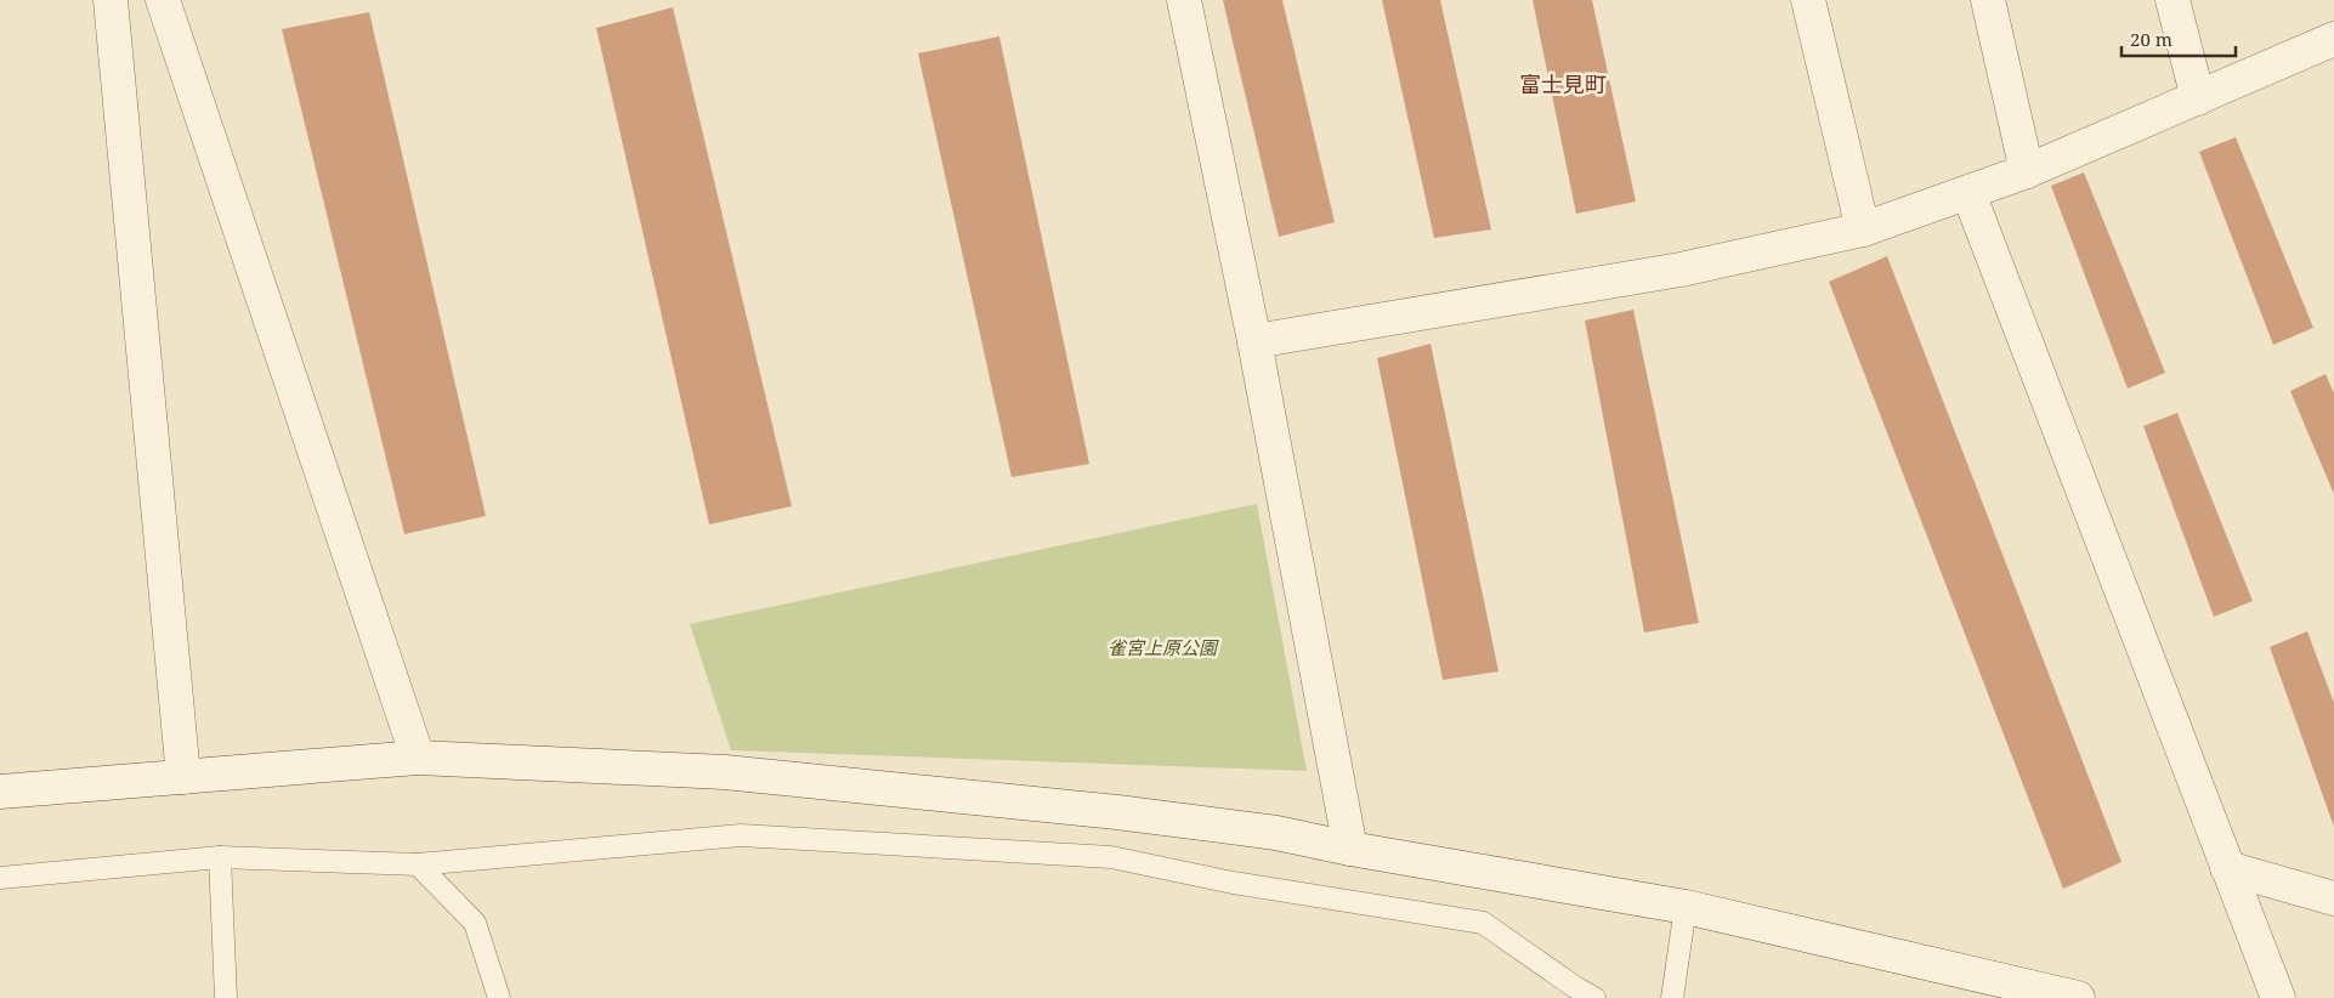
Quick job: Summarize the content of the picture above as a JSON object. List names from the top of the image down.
{
  "districts": ["富士見町"],
  "parks": ["雀宮上原公園"],
  "scale_bar": "20 m"
}
